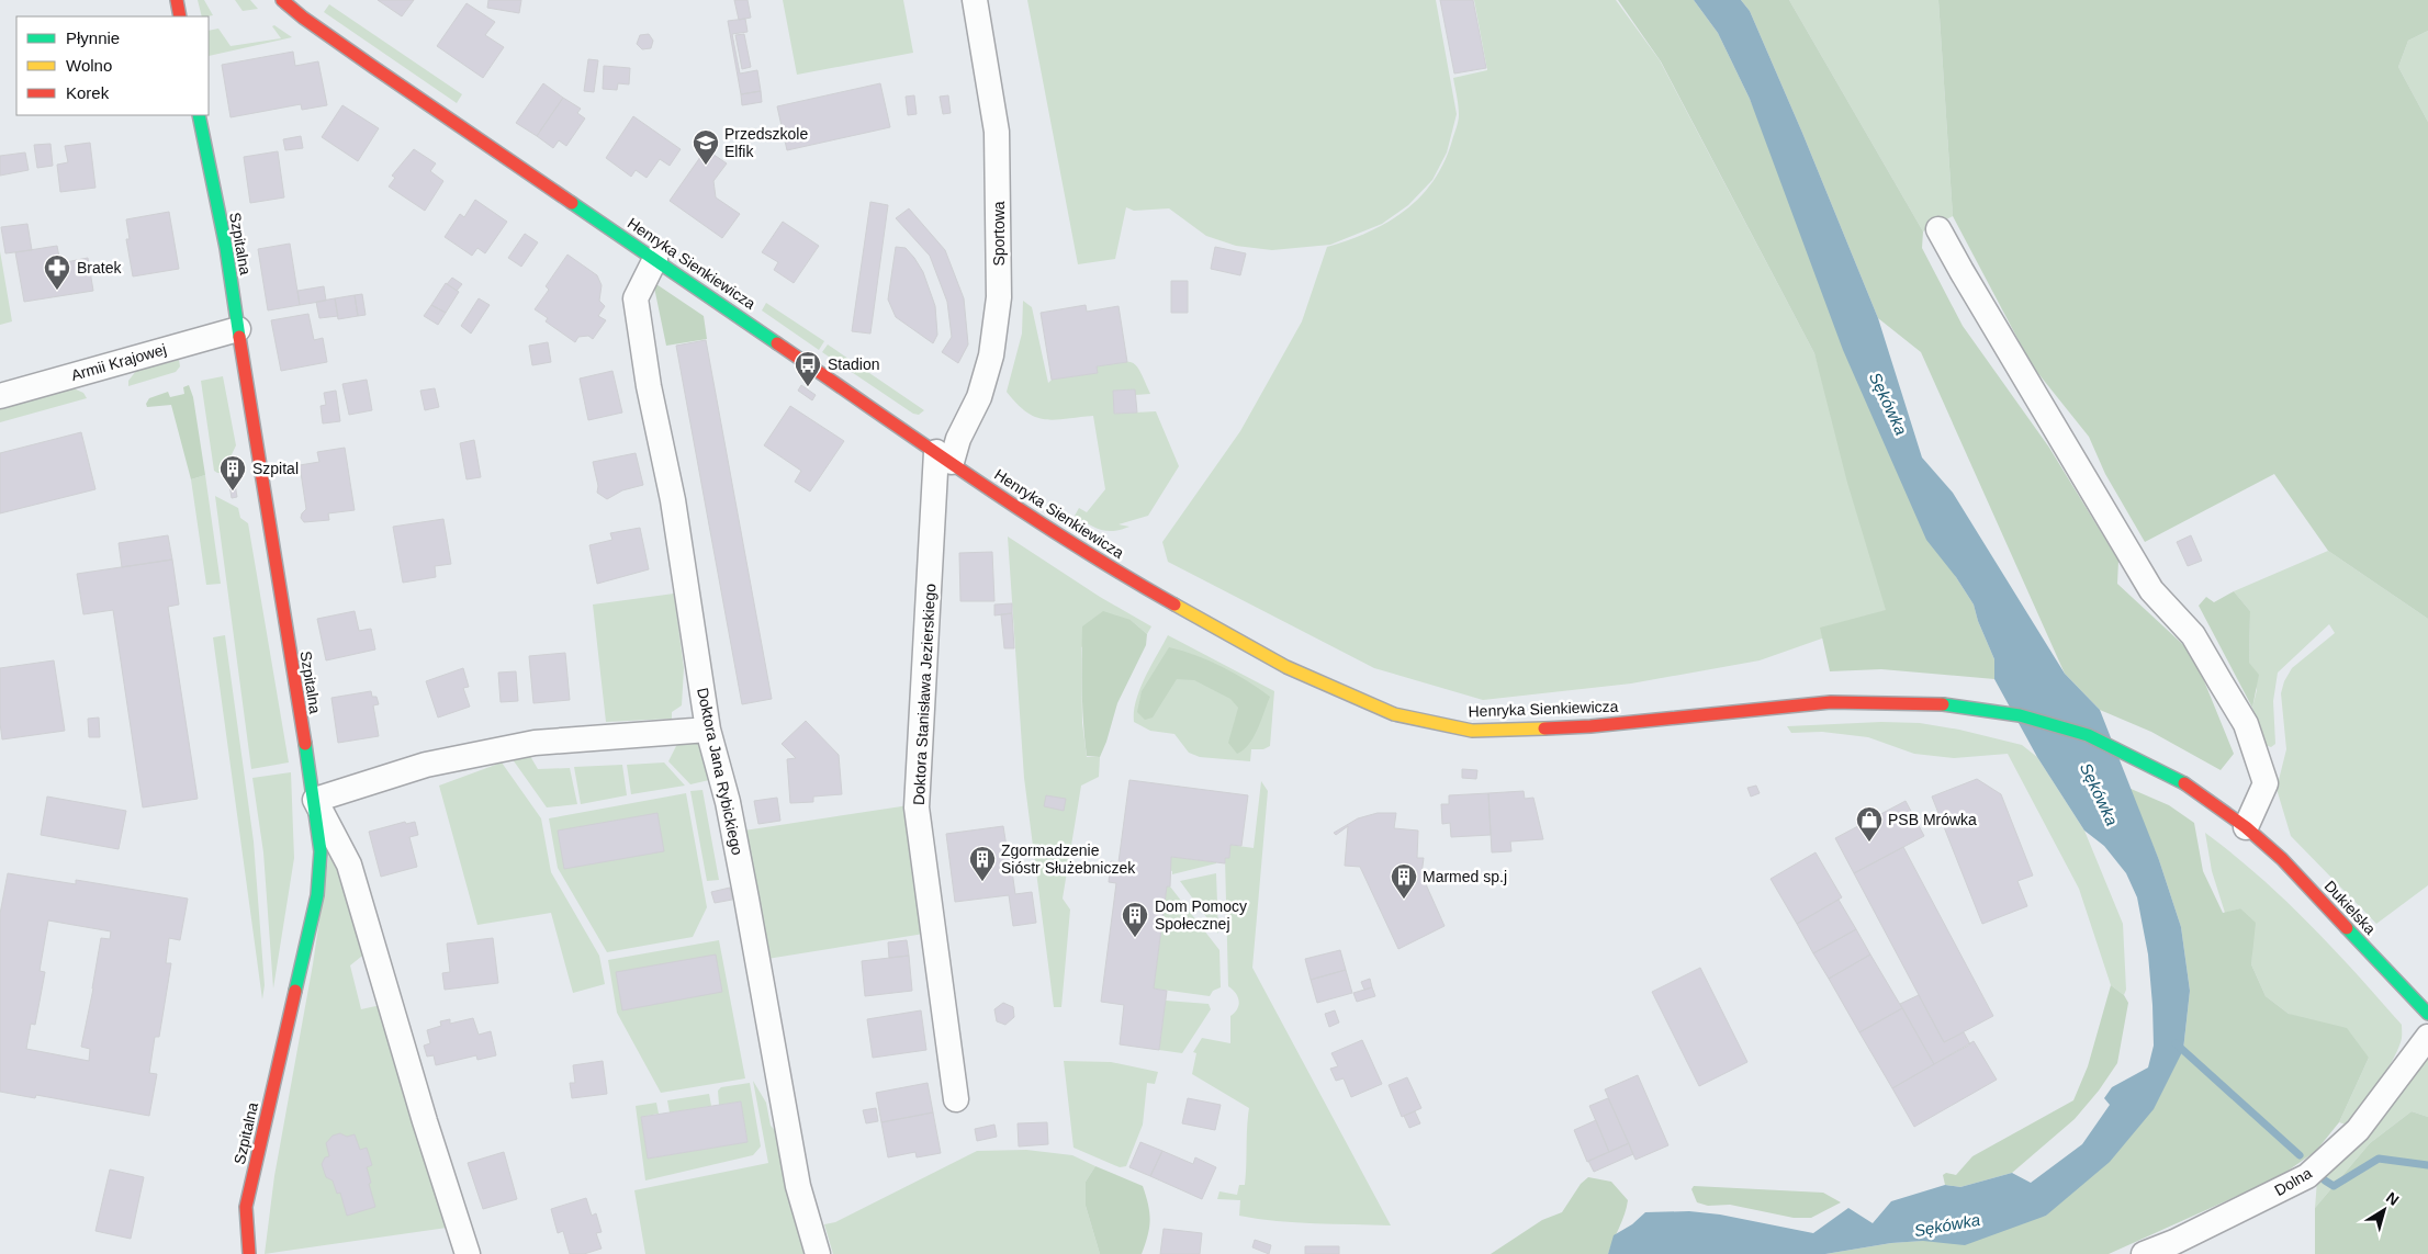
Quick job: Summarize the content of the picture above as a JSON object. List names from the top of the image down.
{
  "streets": {
    "main road": ["Szpitalna", "Henryka Sienkiewicza", "Dukielska"],
    "street": [
      "Sportowa",
      "Armii Krajowej",
      "Doktora Stanisława Jezierskiego",
      "Doktora Jana Rybickiego",
      "Dolna"
    ]
  },
  "crossings": [
    ["Sportowa", "Henryka Sienkiewicza"],
    ["Sportowa", "Doktora Stanisława Jezierskiego"],
    ["Szpitalna", "Armii Krajowej"],
    ["Henryka Sienkiewicza", "Doktora Stanisława Jezierskiego"],
    ["Henryka Sienkiewicza", "Doktora Jana Rybickiego"],
    ["Henryka Sienkiewicza", "Dukielska"]
  ],
  "water": ["Sękówka"],
  "places": {
    "school or university": ["Przedszkole Elfik"],
    "pharmacy": ["Bratek"],
    "bus stop": ["Stadion"],
    "building": [
      "Szpital",
      "Zgormadzenie Sióstr Służebniczek",
      "Marmed sp.j",
      "Dom Pomocy Społecznej"
    ],
    "shop": ["PSB Mrówka"]
  },
  "legend": ["Płynnie", "Wolno", "Korek"],
  "north": "top right"
}
